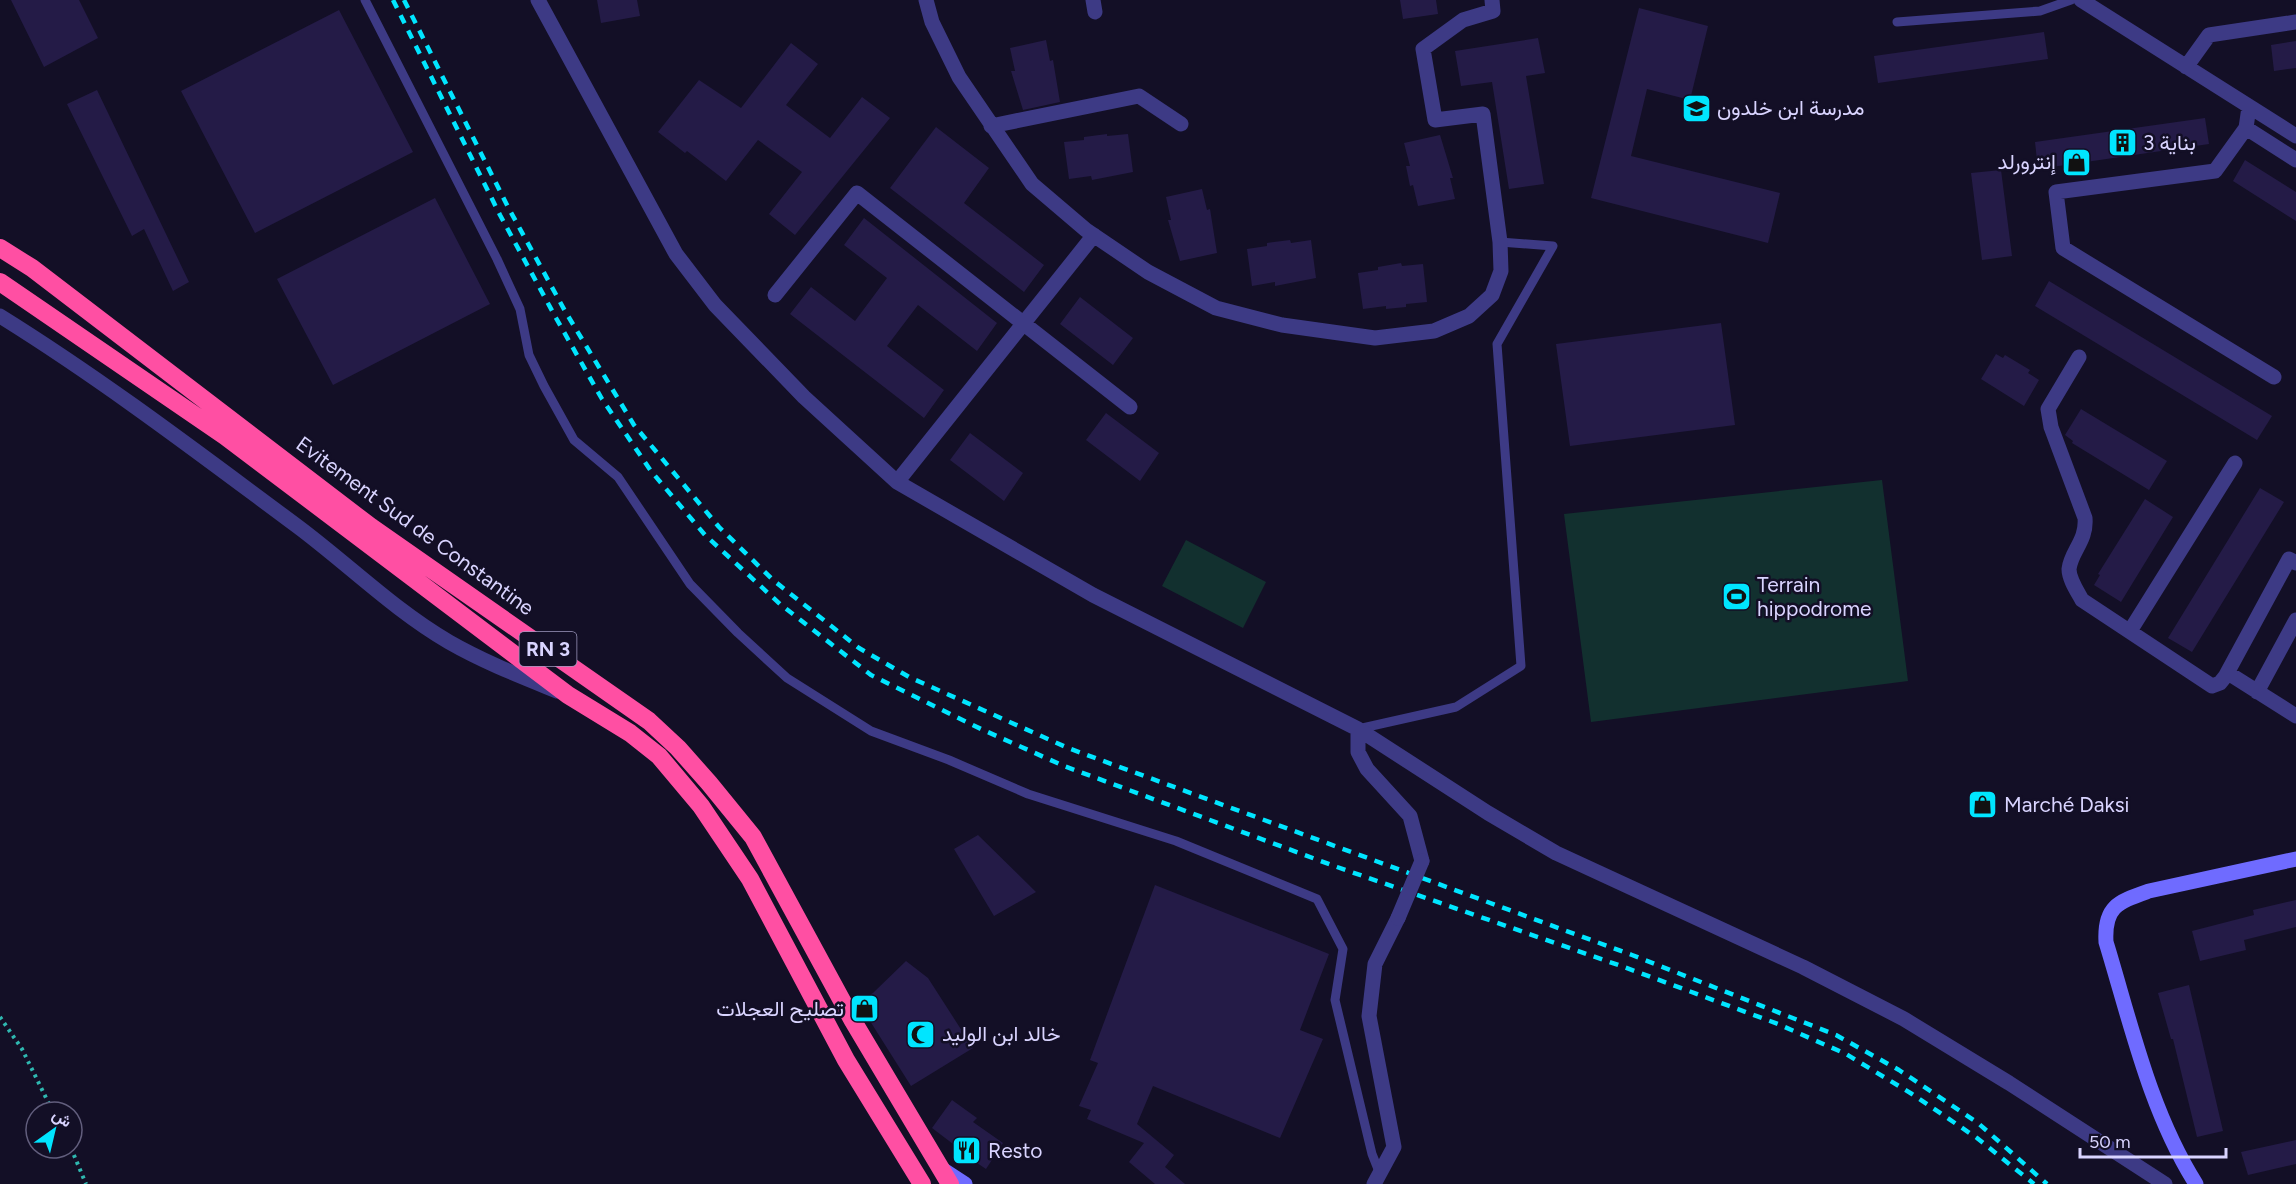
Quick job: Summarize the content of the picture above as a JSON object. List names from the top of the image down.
{
  "streets": {
    "highway": ["Evitement Sud de Constantine", "RN 3"]
  },
  "places": {
    "school or university": ["مدرسة ابن خلدون"],
    "building": ["بناية 3"],
    "shop": ["إنترورلد", "Marché Daksi", "تصليح العجلات"],
    "sports": ["Terrain hippodrome"],
    "mosque": ["خالد ابن الوليد"],
    "restaurant": ["Resto"]
  },
  "scale_bar": "50 m",
  "north": "top right"
}
